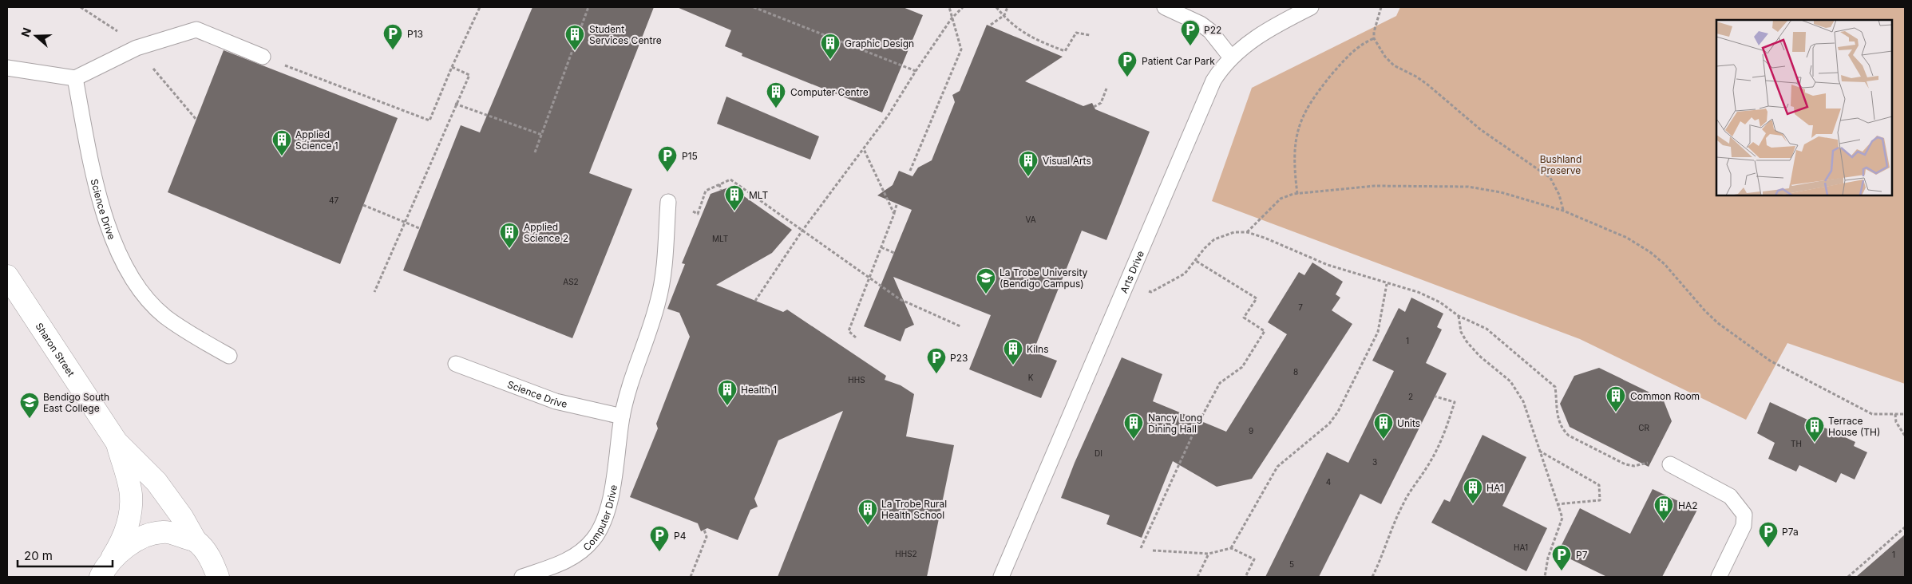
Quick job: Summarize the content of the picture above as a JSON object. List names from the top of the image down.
{
  "streets": {
    "street": ["Sharon Street"],
    "lane": ["Science Drive", "Arts Drive", "Computer Drive"]
  },
  "crossings": [
    ["Science Drive", "Computer Drive"]
  ],
  "parks": ["Bushland Preserve"],
  "places": {
    "parking": [
      "P22",
      "P13",
      "Patient Car Park",
      "P15",
      "P23",
      "P7a",
      "P4",
      "P7"
    ],
    "building": [
      "Student Services Centre",
      "Graphic Design",
      "Computer Centre",
      "Applied Science 1",
      "Visual Arts",
      "MLT",
      "Applied Science 2",
      "Kilns",
      "Health 1",
      "Common Room",
      "Nancy Long Dining Hall",
      "Units",
      "Terrace House (TH)",
      "HA1",
      "HA2",
      "La Trobe Rural Health School"
    ],
    "school or university": ["La Trobe University (Bendigo Campus)", "Bendigo South East College"]
  },
  "house_numbers": [
    "47",
    "VA",
    "MLT",
    "AS2",
    "7",
    "1",
    "8",
    "K",
    "HHS",
    "2",
    "CR",
    "9",
    "TH",
    "DI",
    "3",
    "4",
    "HA1",
    "HHS2",
    "1",
    "5"
  ],
  "scale_bar": "20 m",
  "north": "left"
}
